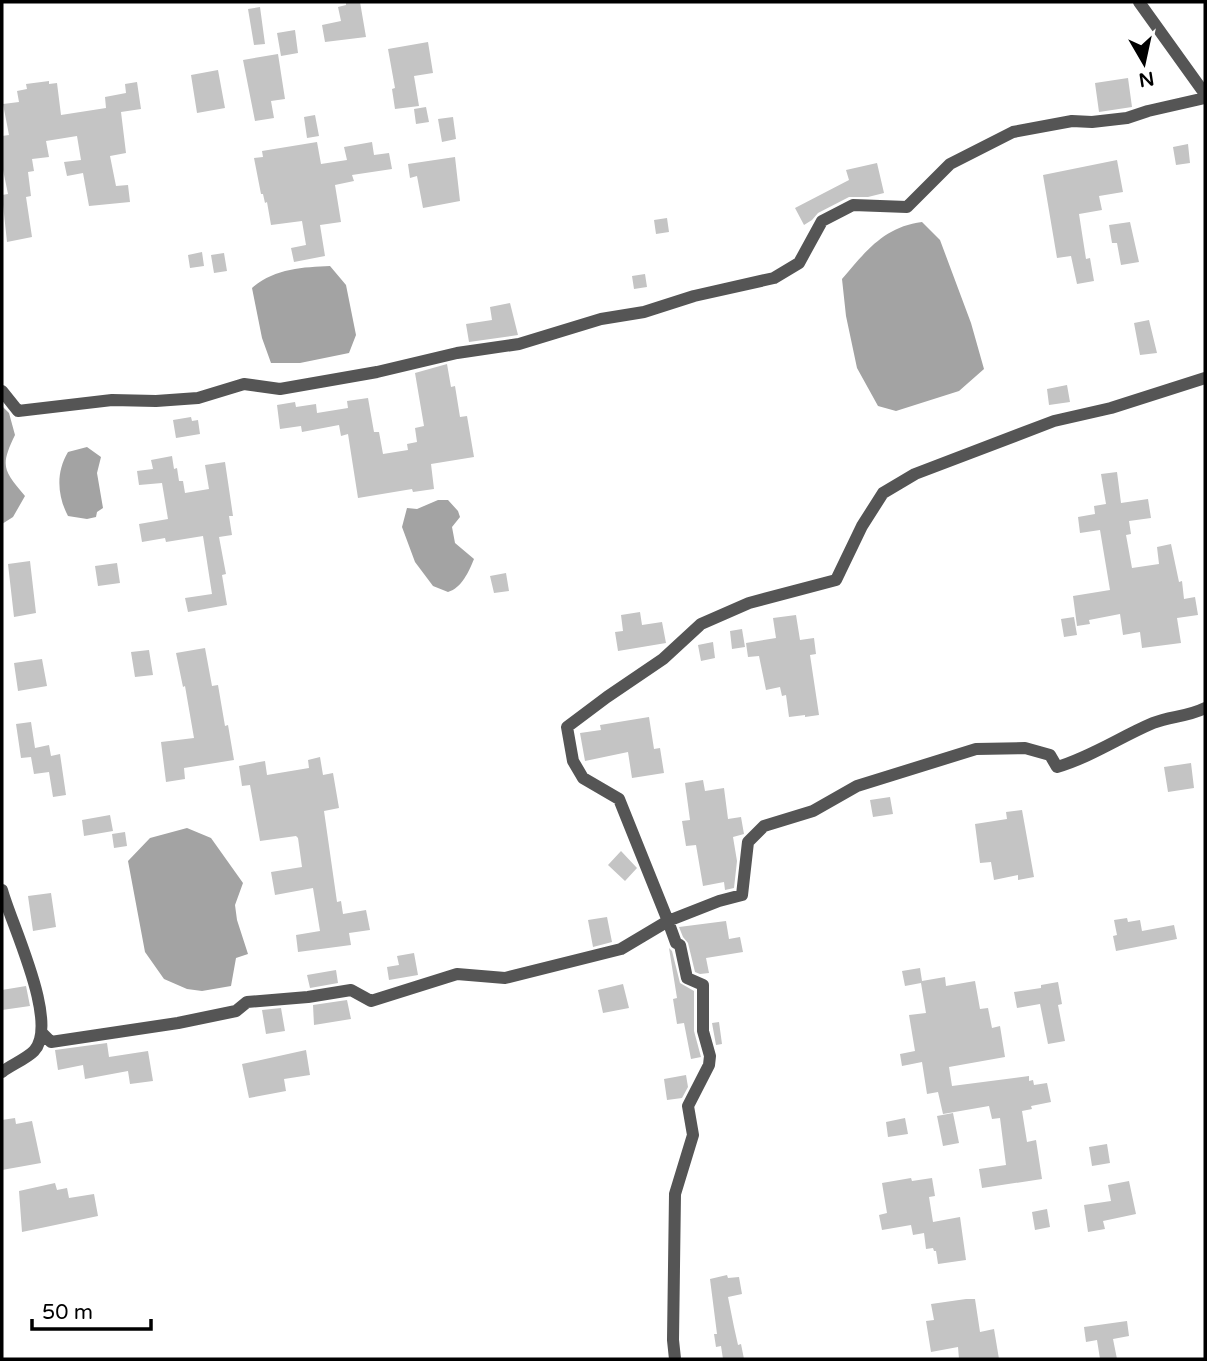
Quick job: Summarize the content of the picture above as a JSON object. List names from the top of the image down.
{
  "scale_bar": "50 m",
  "north": "bottom"
}
